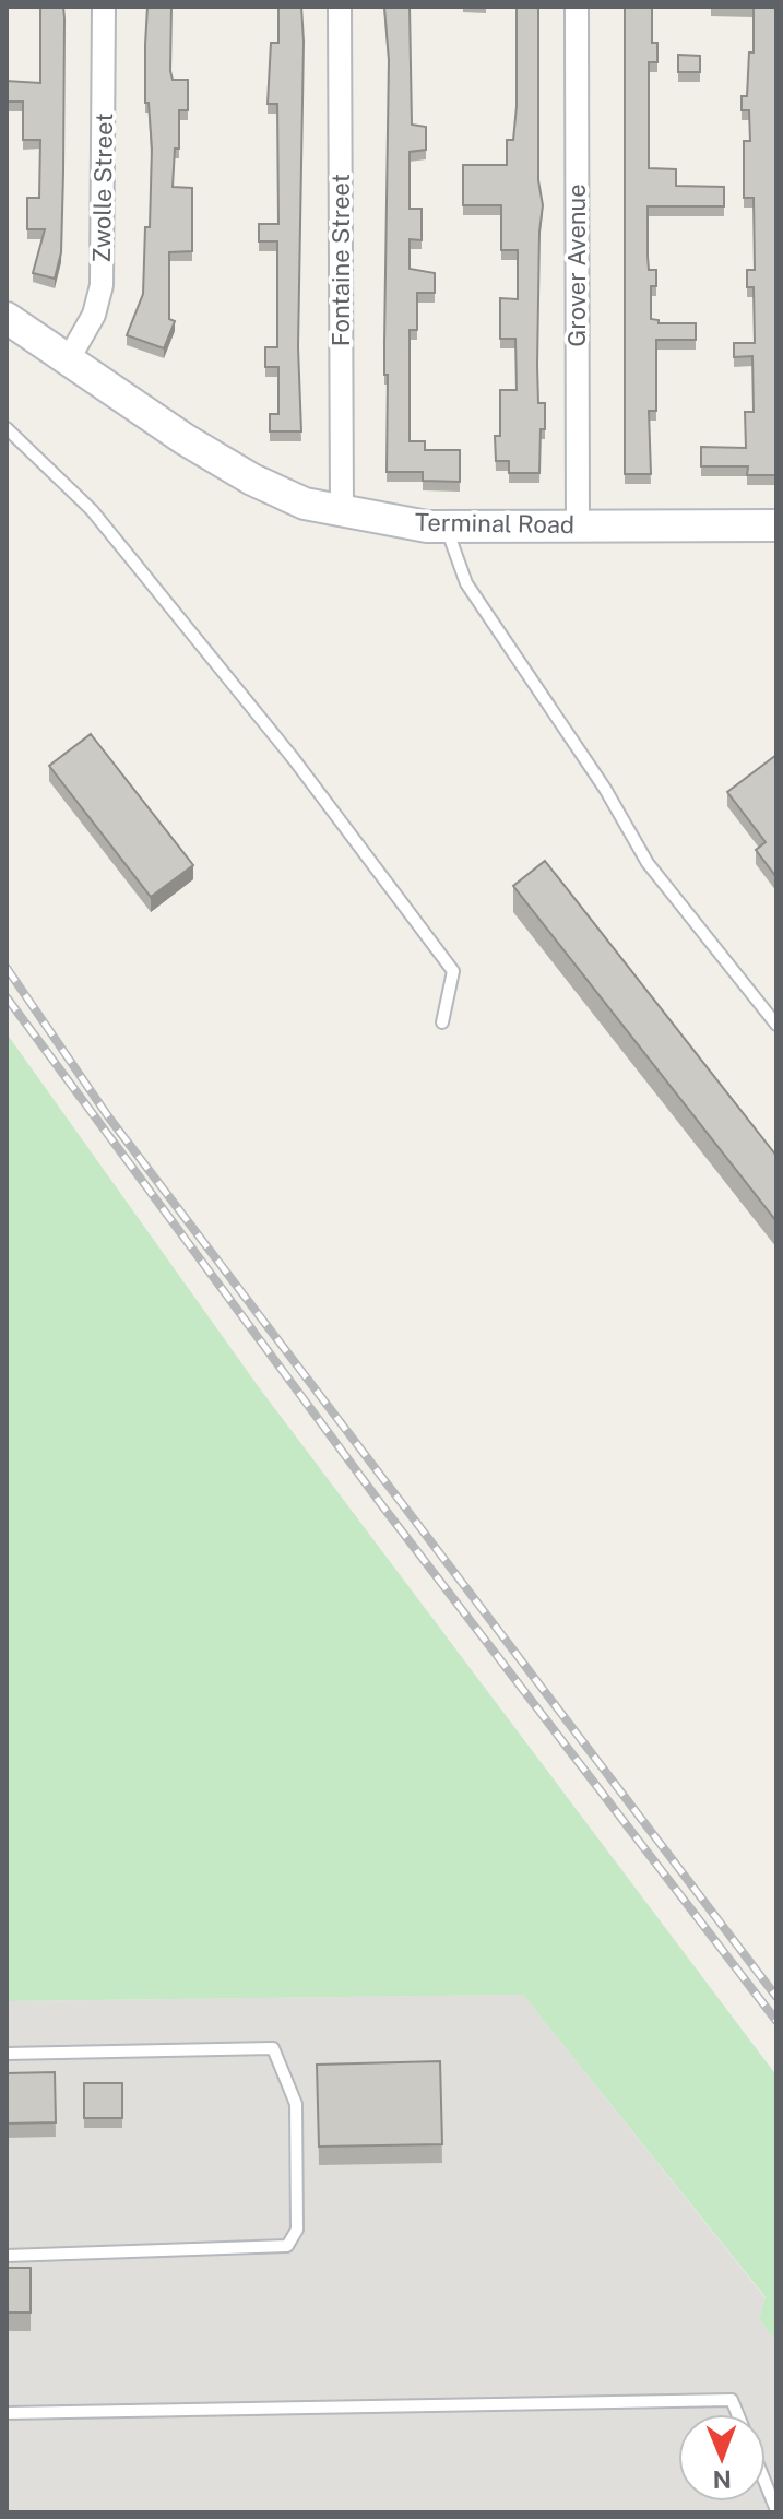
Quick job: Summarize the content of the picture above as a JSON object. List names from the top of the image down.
{
  "streets": {
    "main road": ["Terminal Road"],
    "street": ["Zwolle Street", "Fontaine Street", "Grover Avenue"]
  },
  "crossings": [
    ["Zwolle Street", "Terminal Road"],
    ["Fontaine Street", "Terminal Road"],
    ["Grover Avenue", "Terminal Road"]
  ],
  "north": "bottom"
}
